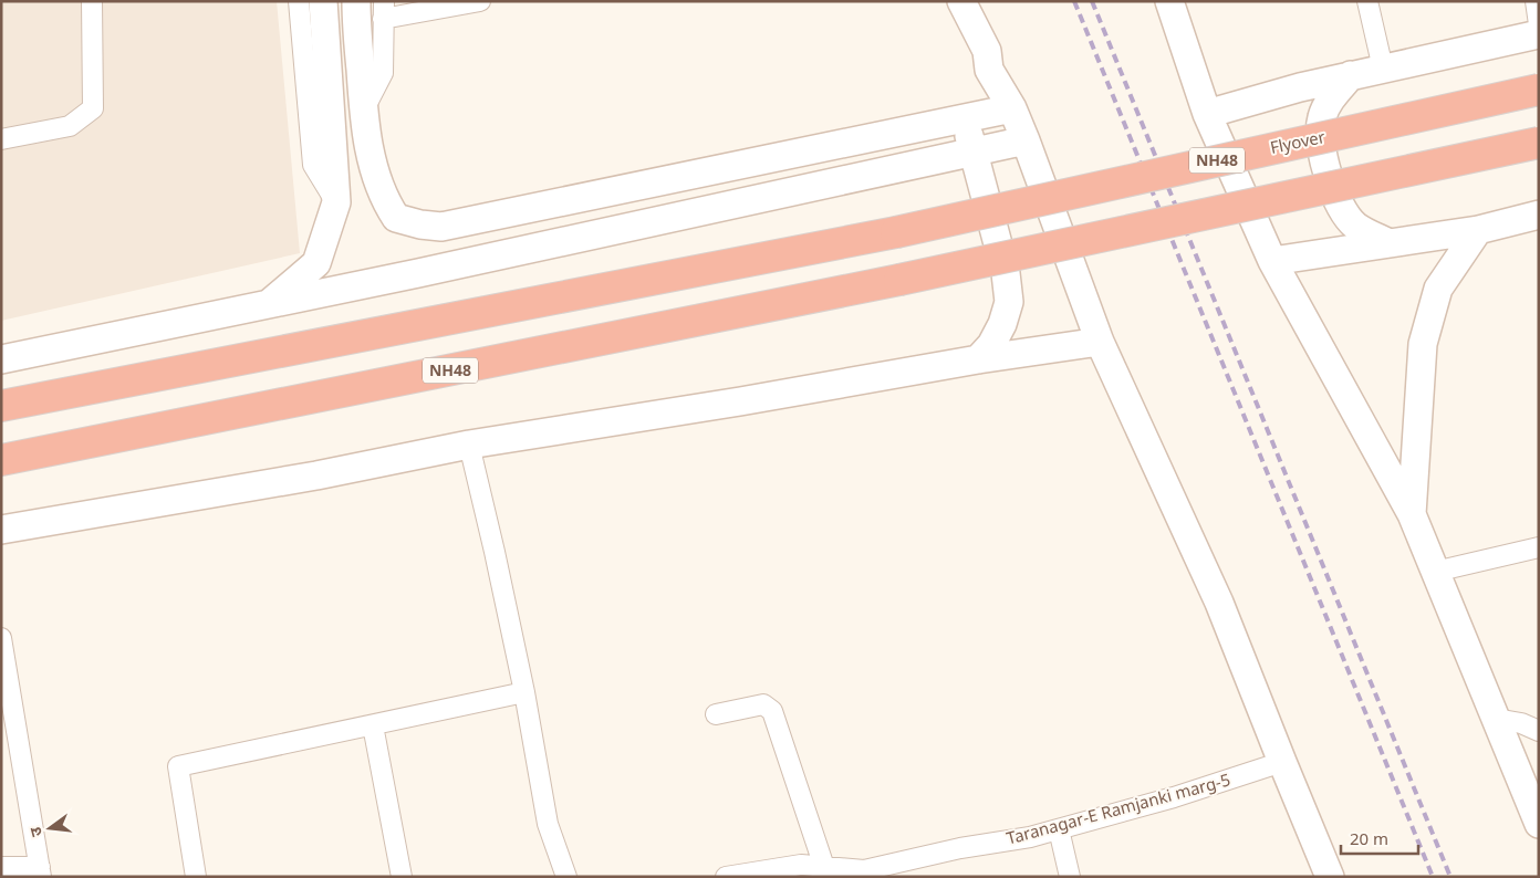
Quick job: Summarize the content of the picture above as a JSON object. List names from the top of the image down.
{
  "streets": {
    "highway": ["Flyover", "NH48"],
    "street": ["Taranagar-E Ramjanki marg-5"]
  },
  "scale_bar": "20 m",
  "north": "left"
}
